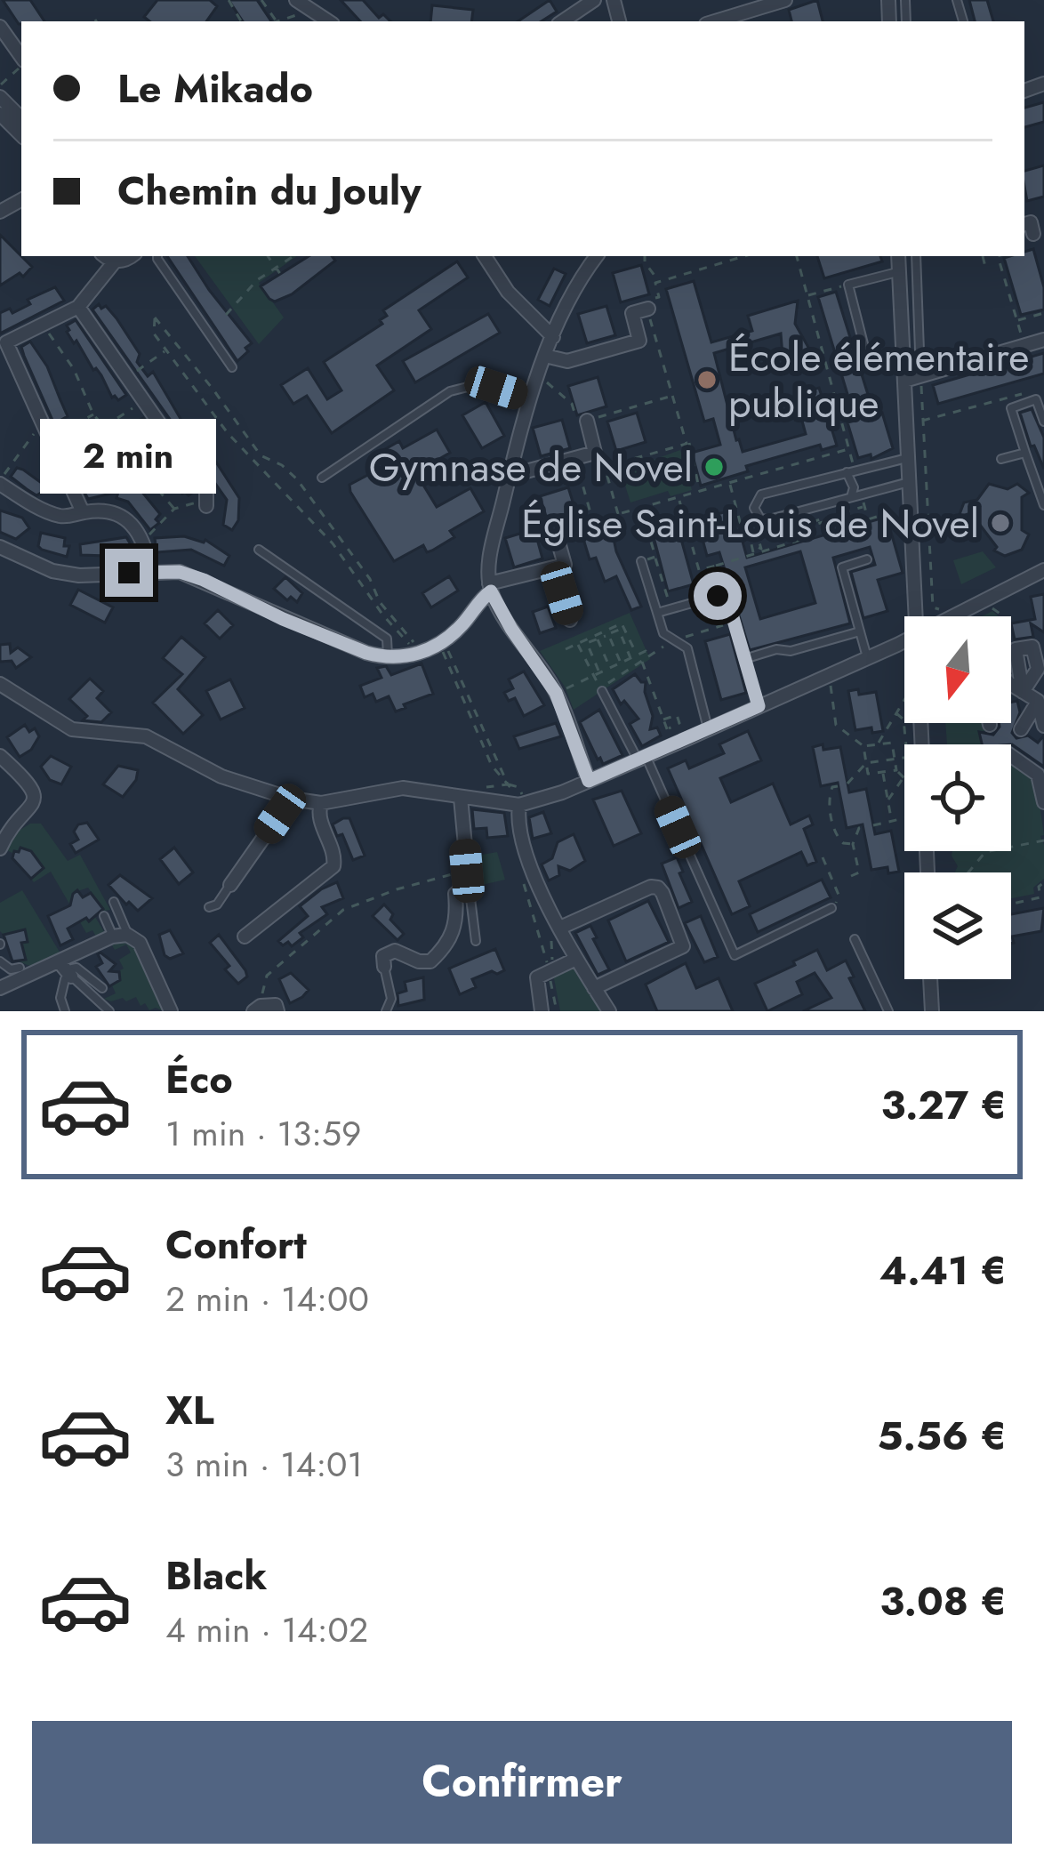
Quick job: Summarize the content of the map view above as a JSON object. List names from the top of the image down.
{
  "places": ["École élémentaire publique", "Gymnase de Novel", "Église Saint-Louis de Novel"],
  "north": "bottom",
  "page": {
    "banner": ["Le Mikado", "Chemin du Jouly"],
    "bubble": "2 min",
    "list": [
      {
        "name": "Éco",
        "note": "1 min · 13:59",
        "value": "3.27 €"
      },
      {
        "name": "Confort",
        "note": "2 min · 14:00",
        "value": "4.41 €"
      },
      {
        "name": "XL",
        "note": "3 min · 14:01",
        "value": "5.56 €"
      },
      {
        "name": "Black",
        "note": "4 min · 14:02",
        "value": "3.08 €"
      }
    ],
    "buttons": "Confirmer"
  }
}
